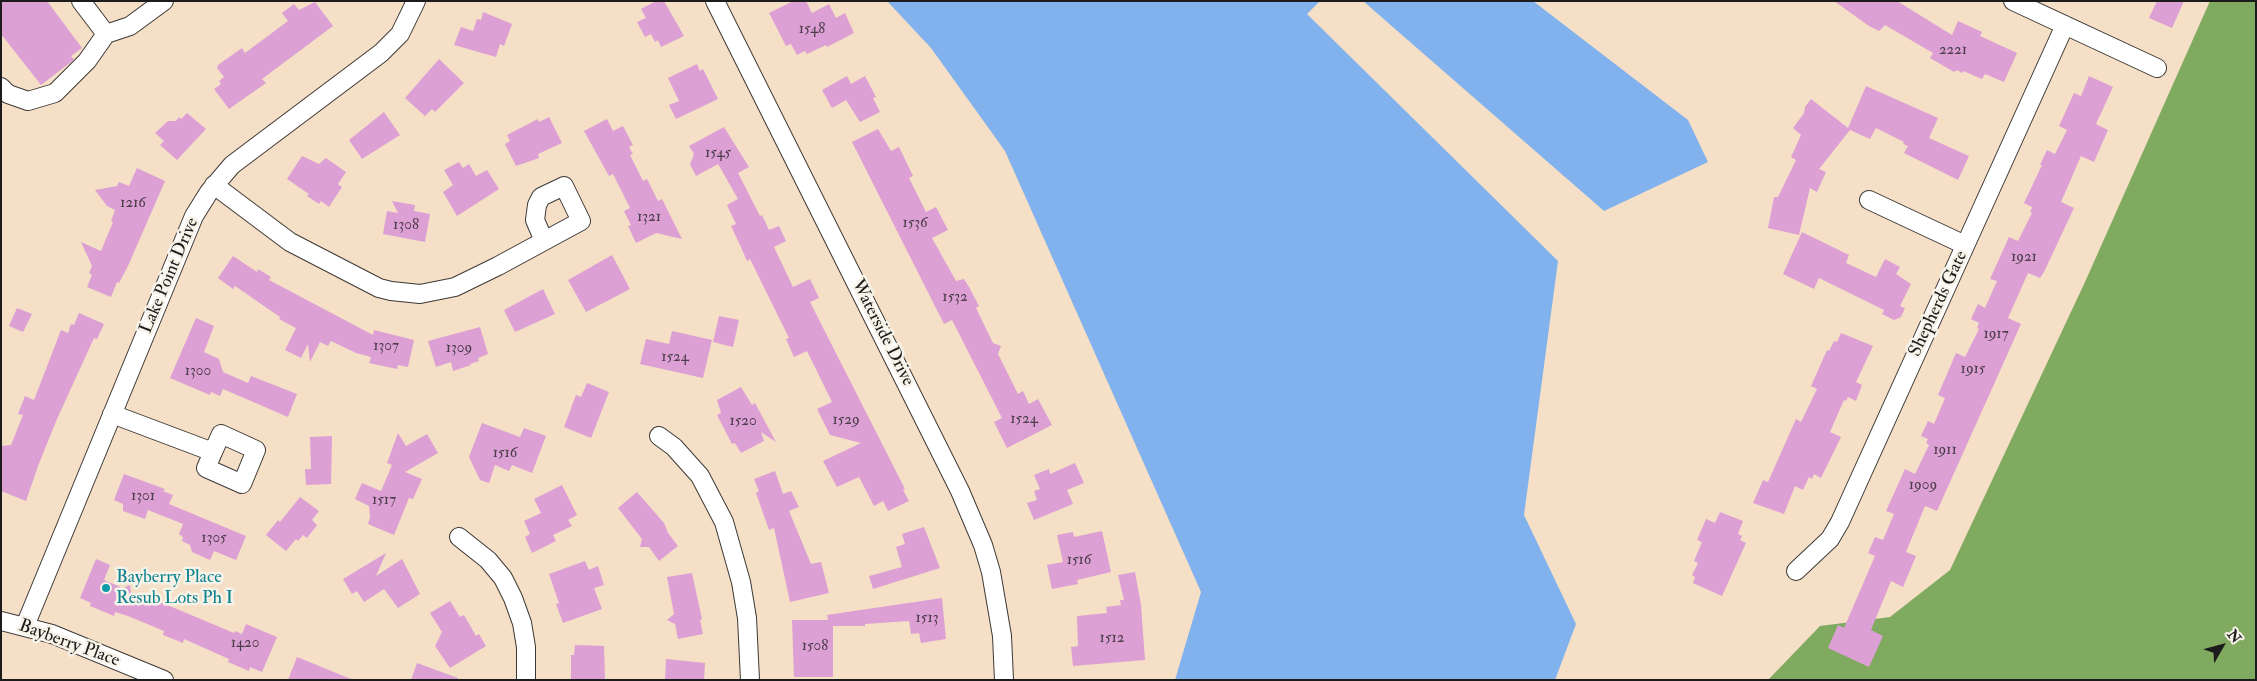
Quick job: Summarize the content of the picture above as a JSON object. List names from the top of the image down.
{
  "streets": {
    "street": [
      "Lake Point Drive",
      "Shepherds Gate",
      "Waterside Drive",
      "Bayberry Place"
    ]
  },
  "crossings": [
    ["Lake Point Drive", "Bayberry Place"]
  ],
  "places": ["Bayberry Place Resub Lots Ph I"],
  "house_numbers": [
    "1548",
    "2221",
    "1545",
    "1216",
    "1321",
    "1536",
    "1308",
    "1921",
    "1532",
    "1917",
    "1307",
    "1309",
    "1524",
    "1915",
    "1300",
    "1524",
    "1529",
    "1520",
    "1911",
    "1516",
    "1909",
    "1301",
    "1517",
    "1305",
    "1516",
    "1513",
    "1512",
    "1420",
    "1508"
  ],
  "north": "top right"
}
